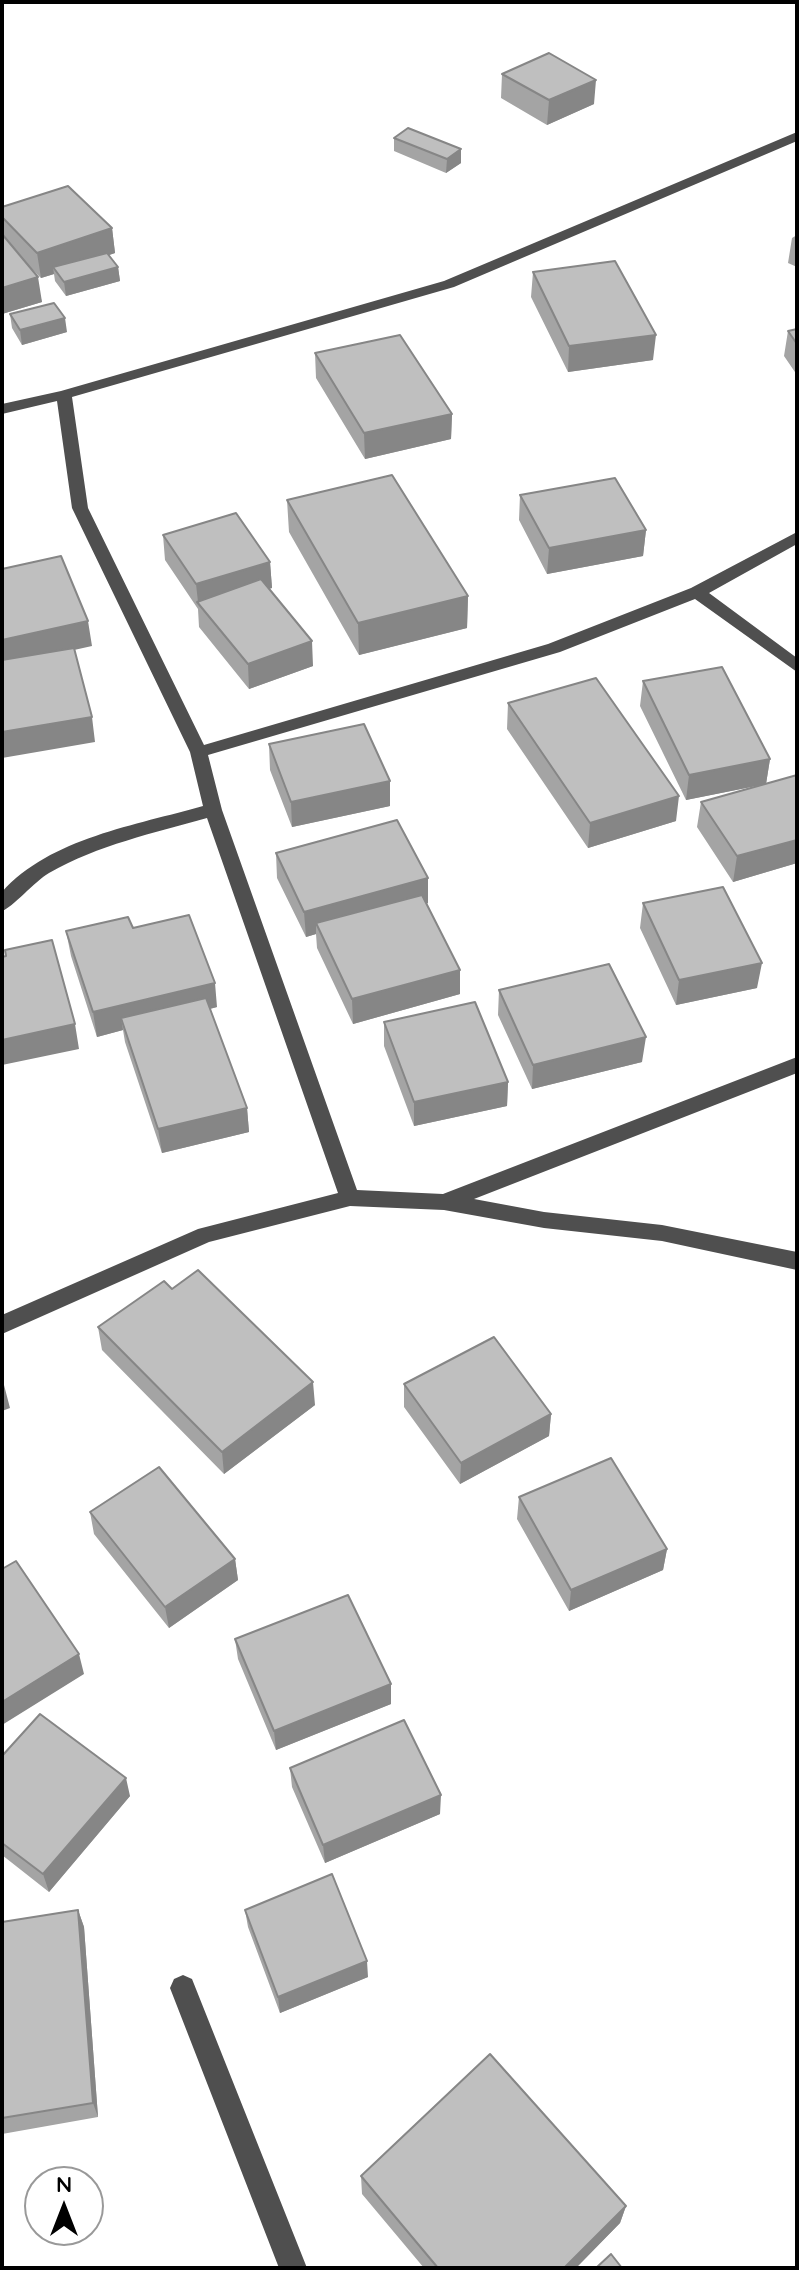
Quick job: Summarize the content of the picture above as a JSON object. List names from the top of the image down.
{
  "north": "top"
}
